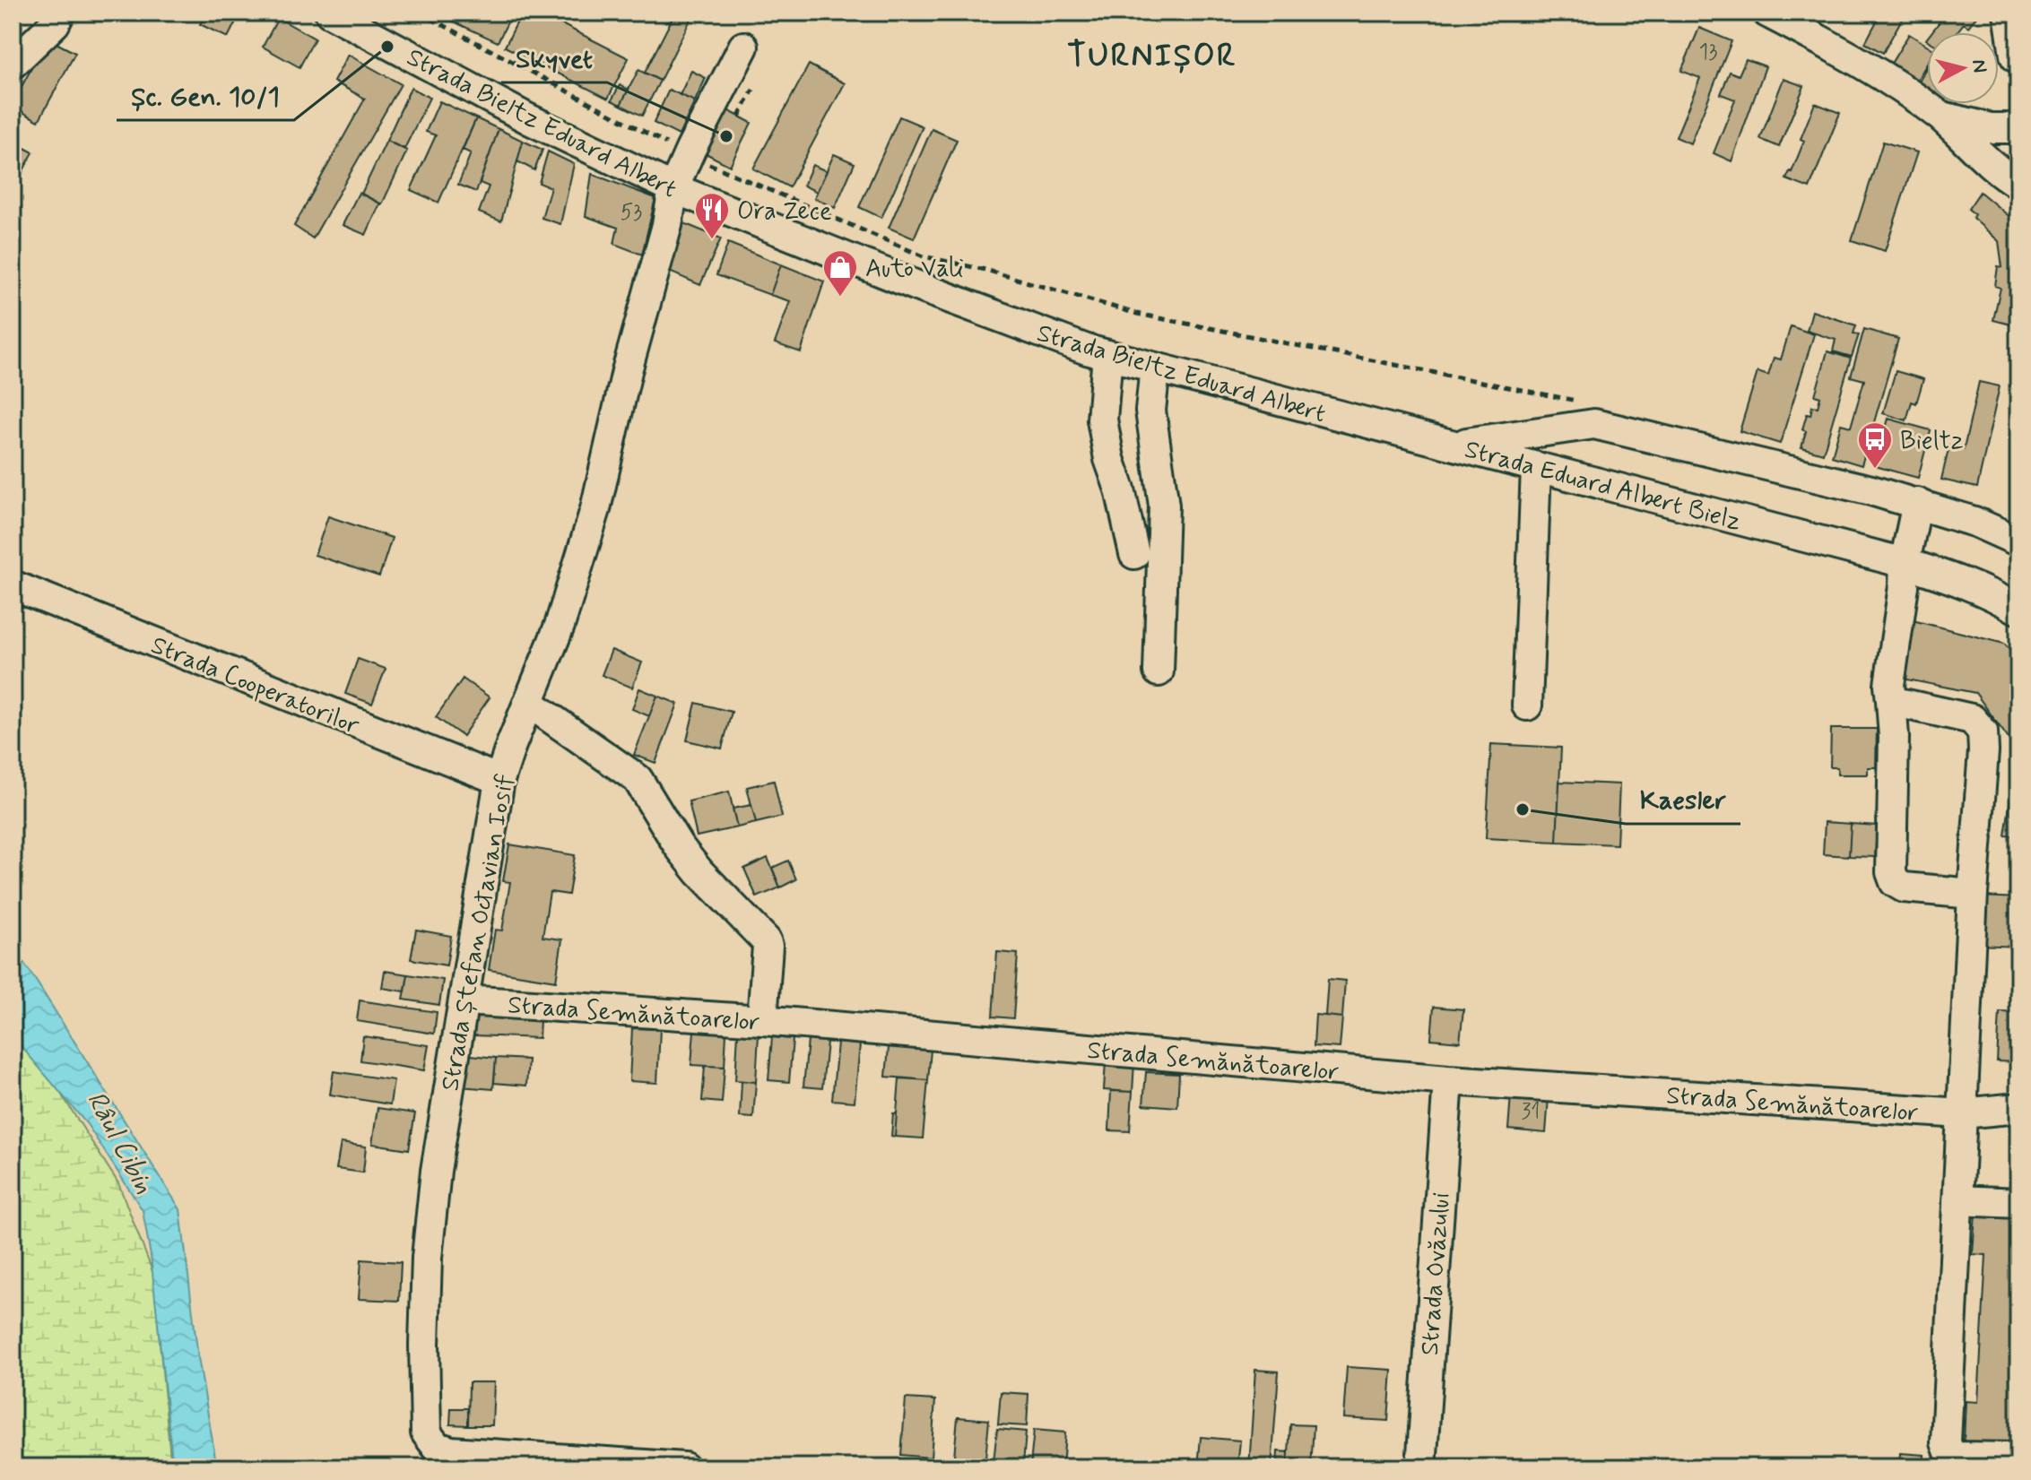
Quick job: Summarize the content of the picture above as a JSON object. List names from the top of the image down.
{
  "streets": {
    "street": [
      "Strada Bieltz Eduard Albert",
      "Strada Eduard Albert Bielz",
      "Strada Cooperatorilor",
      "Strada Ștefan Octavian Iosif",
      "Strada Semănătoarelor",
      "Strada Ovăzului"
    ]
  },
  "crossings": [
    ["Strada Bieltz Eduard Albert", "Strada Eduard Albert Bielz"],
    ["Strada Bieltz Eduard Albert", "Strada Ștefan Octavian Iosif"],
    ["Strada Cooperatorilor", "Strada Ștefan Octavian Iosif"],
    ["Strada Ștefan Octavian Iosif", "Strada Semănătoarelor"],
    ["Strada Semănătoarelor", "Strada Ovăzului"]
  ],
  "districts": ["TURNIȘOR"],
  "water": ["Râul Cibin"],
  "places": {
    "other": ["Șc. Gen. 10/1", "Skyvet", "Kaesler"],
    "restaurant": ["Ora Zece"],
    "shop": ["Auto Vali"],
    "bus stop": ["Bieltz"]
  },
  "house_numbers": ["13", "53", "31"],
  "north": "right"
}
